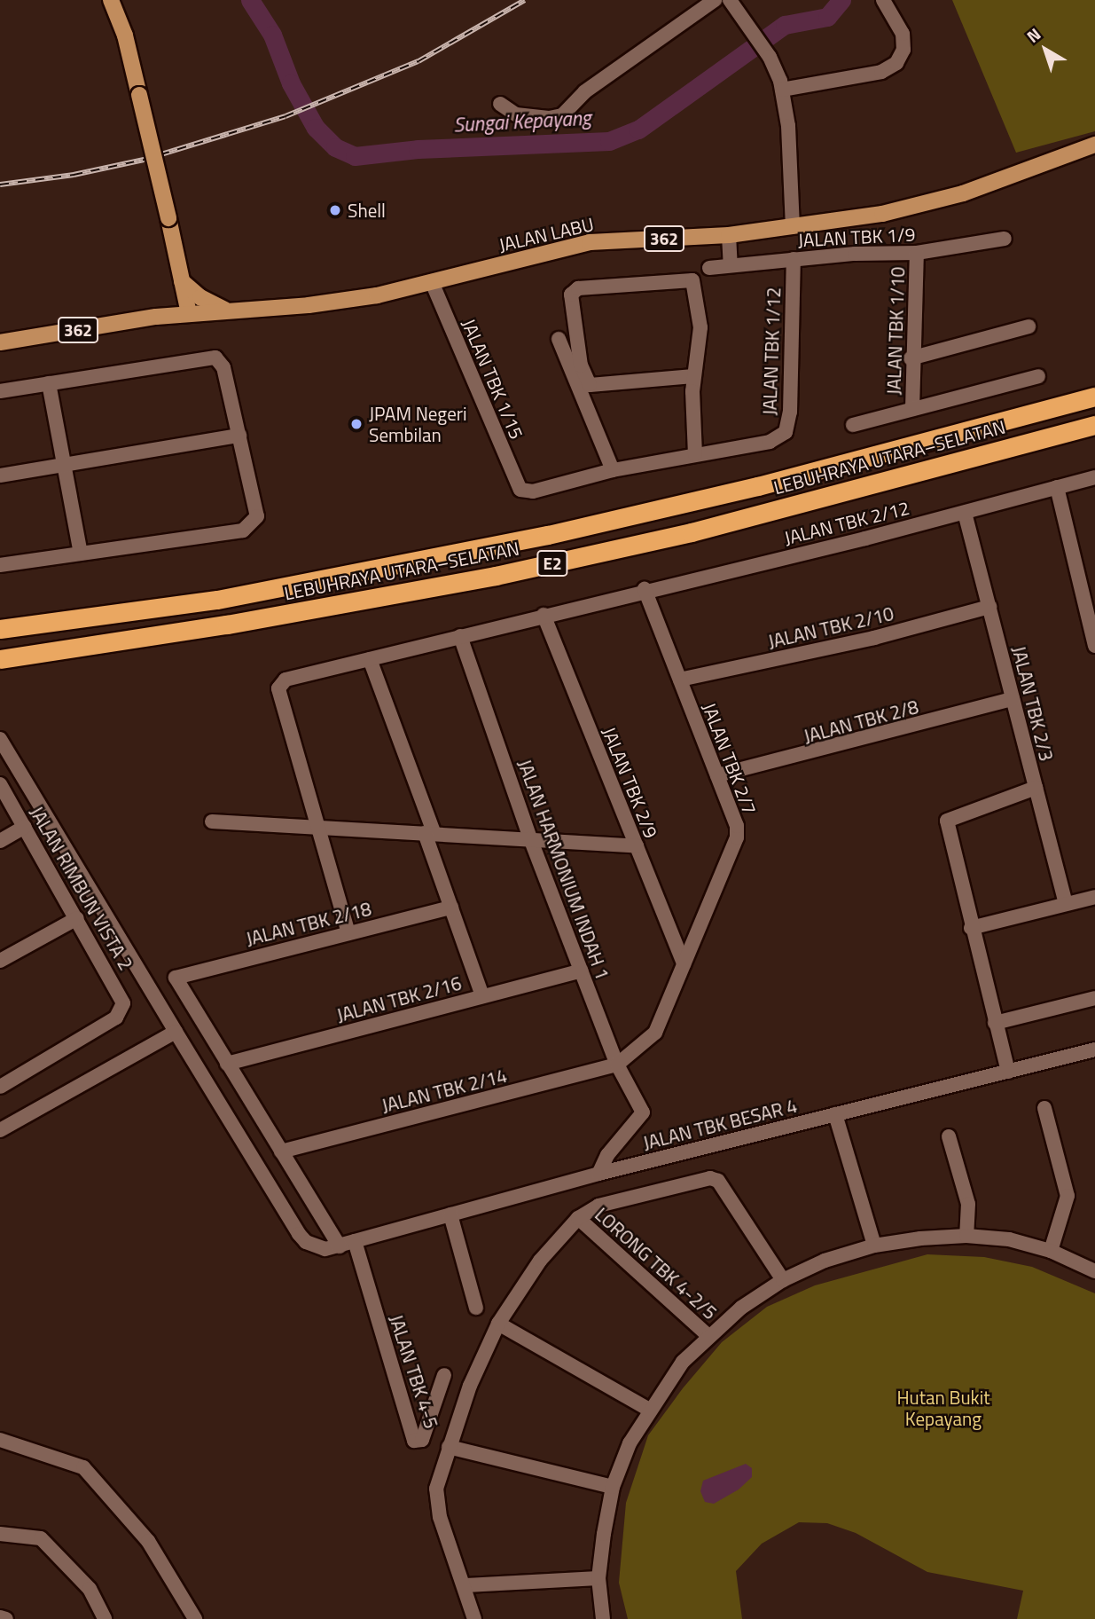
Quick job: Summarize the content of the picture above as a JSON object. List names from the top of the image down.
{
  "streets": {
    "highway": ["LEBUHRAYA UTARA–SELATAN", "E2"],
    "main road": ["JALAN LABU", "362"],
    "street": [
      "JALAN TBK 1/9",
      "JALAN TBK 1/10",
      "JALAN TBK 1/12",
      "JALAN TBK 1/15",
      "JALAN TBK 2/12",
      "JALAN TBK 2/10",
      "JALAN TBK 2/3",
      "JALAN TBK 2/8",
      "JALAN TBK 2/7",
      "JALAN TBK 2/9",
      "JALAN HARMONIUM INDAH 1",
      "JALAN RIMBUN VISTA 2",
      "JALAN TBK 2/18",
      "JALAN TBK 2/16",
      "JALAN TBK 2/14",
      "JALAN TBK BESAR 4",
      "LORONG TBK 4-2/5",
      "JALAN TBK 4-5"
    ]
  },
  "crossings": [
    ["JALAN LABU", "JALAN TBK 1/15"],
    ["JALAN TBK 1/9", "JALAN TBK 1/10"],
    ["JALAN TBK 1/9", "JALAN TBK 1/12"],
    ["JALAN TBK 2/12", "JALAN TBK 2/3"],
    ["JALAN TBK 2/12", "JALAN TBK 2/7"],
    ["JALAN TBK 2/12", "JALAN TBK 2/9"],
    ["JALAN TBK 2/12", "JALAN HARMONIUM INDAH 1"],
    ["JALAN TBK 2/10", "JALAN TBK 2/3"],
    ["JALAN TBK 2/10", "JALAN TBK 2/7"],
    ["JALAN TBK 2/3", "JALAN TBK 2/8"],
    ["JALAN TBK 2/8", "JALAN TBK 2/7"],
    ["JALAN TBK 2/7", "JALAN TBK 2/9"],
    ["JALAN TBK 2/7", "JALAN HARMONIUM INDAH 1"],
    ["JALAN TBK 2/7", "JALAN TBK 2/14"],
    ["JALAN HARMONIUM INDAH 1", "JALAN TBK 2/16"],
    ["JALAN HARMONIUM INDAH 1", "JALAN TBK 2/14"],
    ["JALAN HARMONIUM INDAH 1", "JALAN TBK BESAR 4"],
    ["JALAN TBK 2/18", "JALAN TBK 2/16"],
    ["JALAN TBK BESAR 4", "JALAN TBK 4-5"]
  ],
  "water": ["Sungai Kepayang"],
  "parks": ["Hutan Bukit Kepayang"],
  "places": ["Shell", "JPAM Negeri Sembilan"],
  "north": "top left"
}
